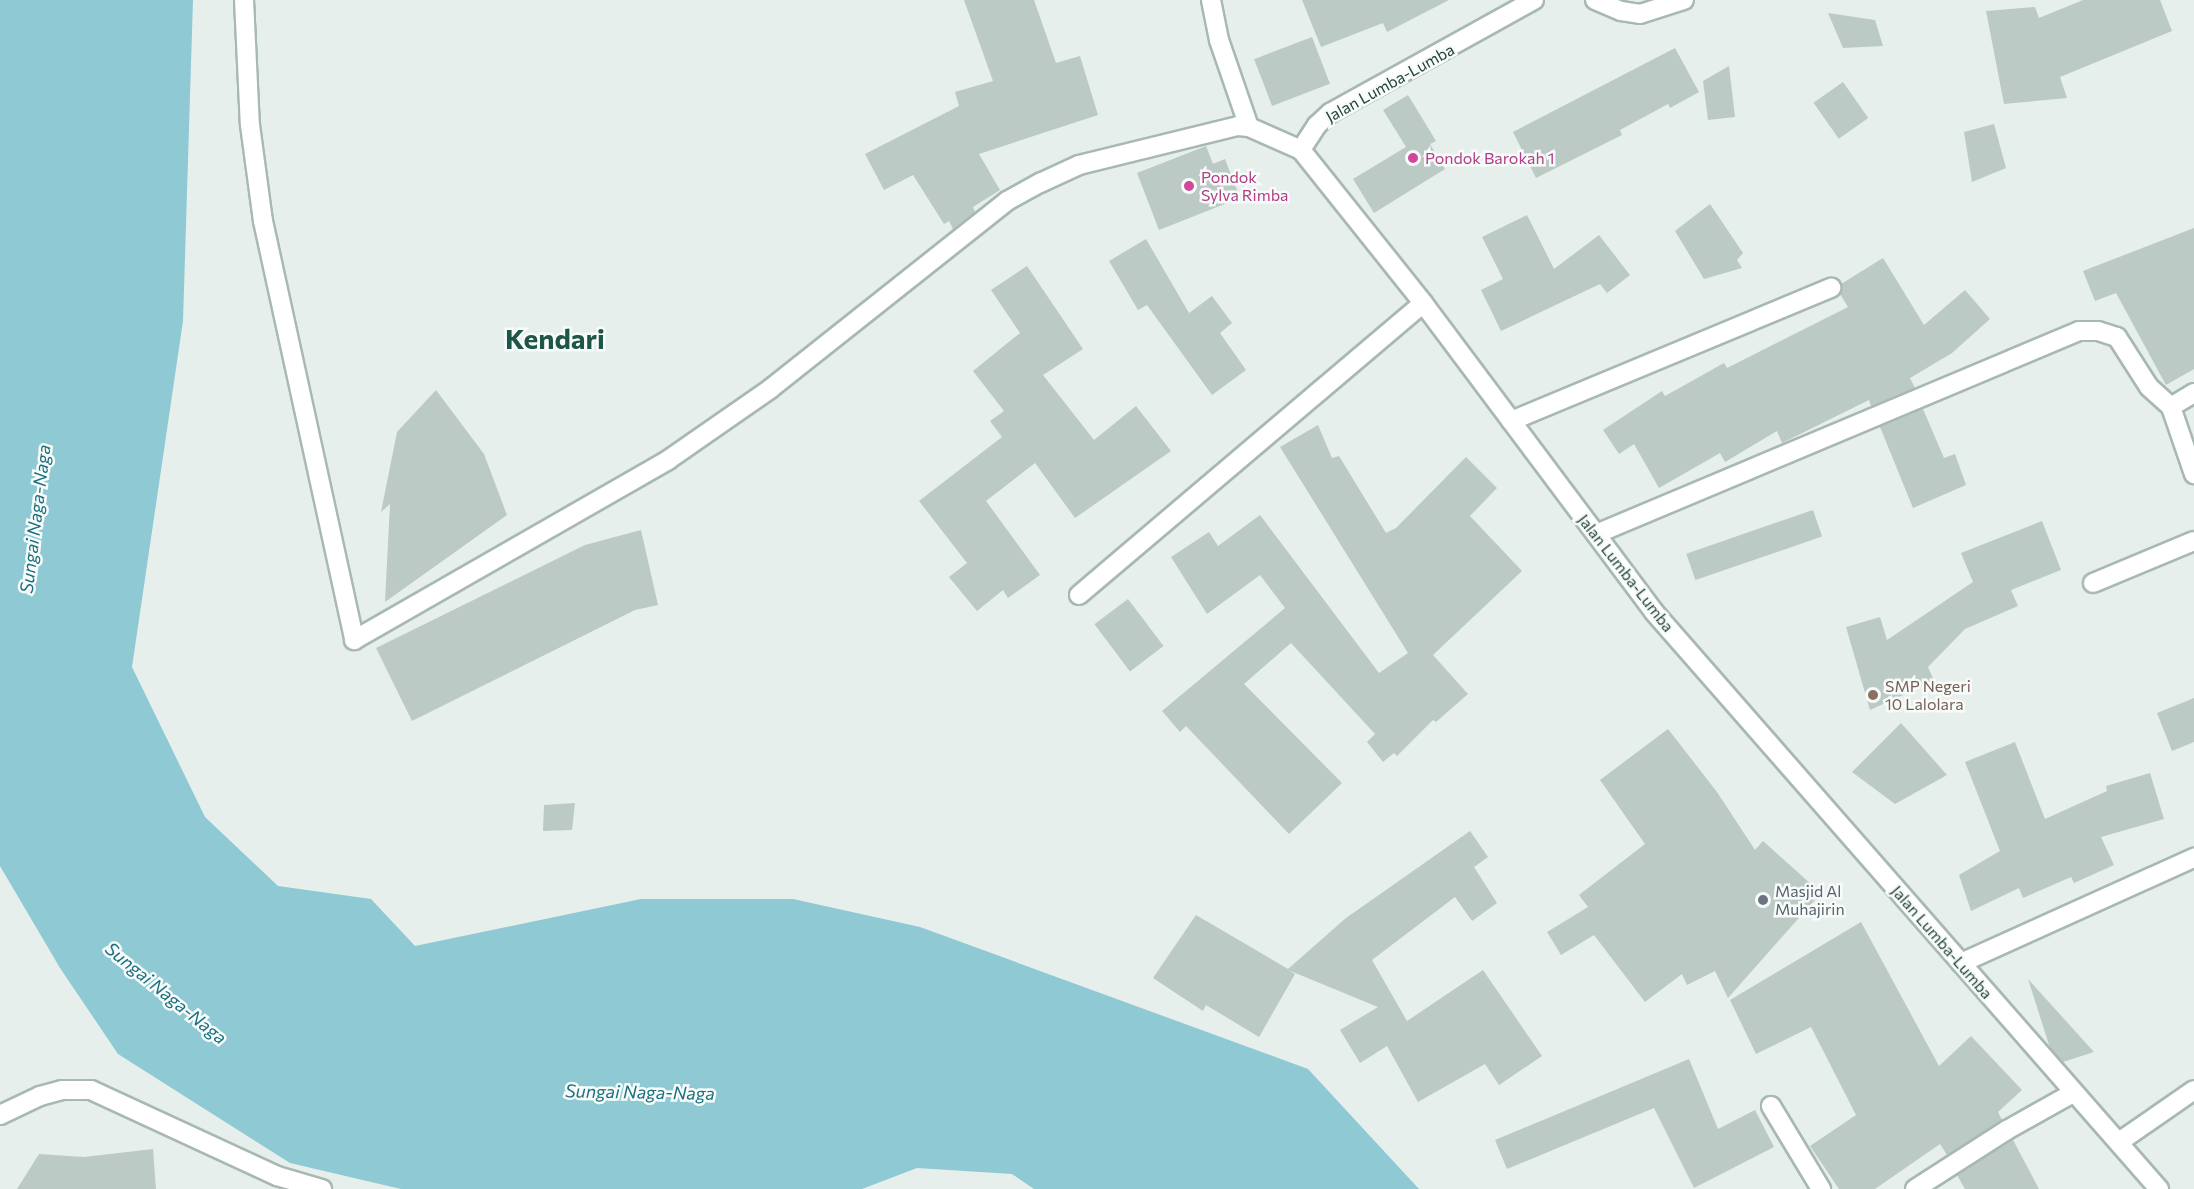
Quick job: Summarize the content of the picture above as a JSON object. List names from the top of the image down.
{
  "streets": {
    "street": ["Jalan Lumba-Lumba"]
  },
  "districts": ["Kendari"],
  "water": ["Sungai Naga-Naga"],
  "places": [
    "Pondok Barokah 1",
    "Pondok Sylva Rimba",
    "SMP Negeri 10 Lalolara",
    "Masjid Al Muhajirin"
  ]
}
